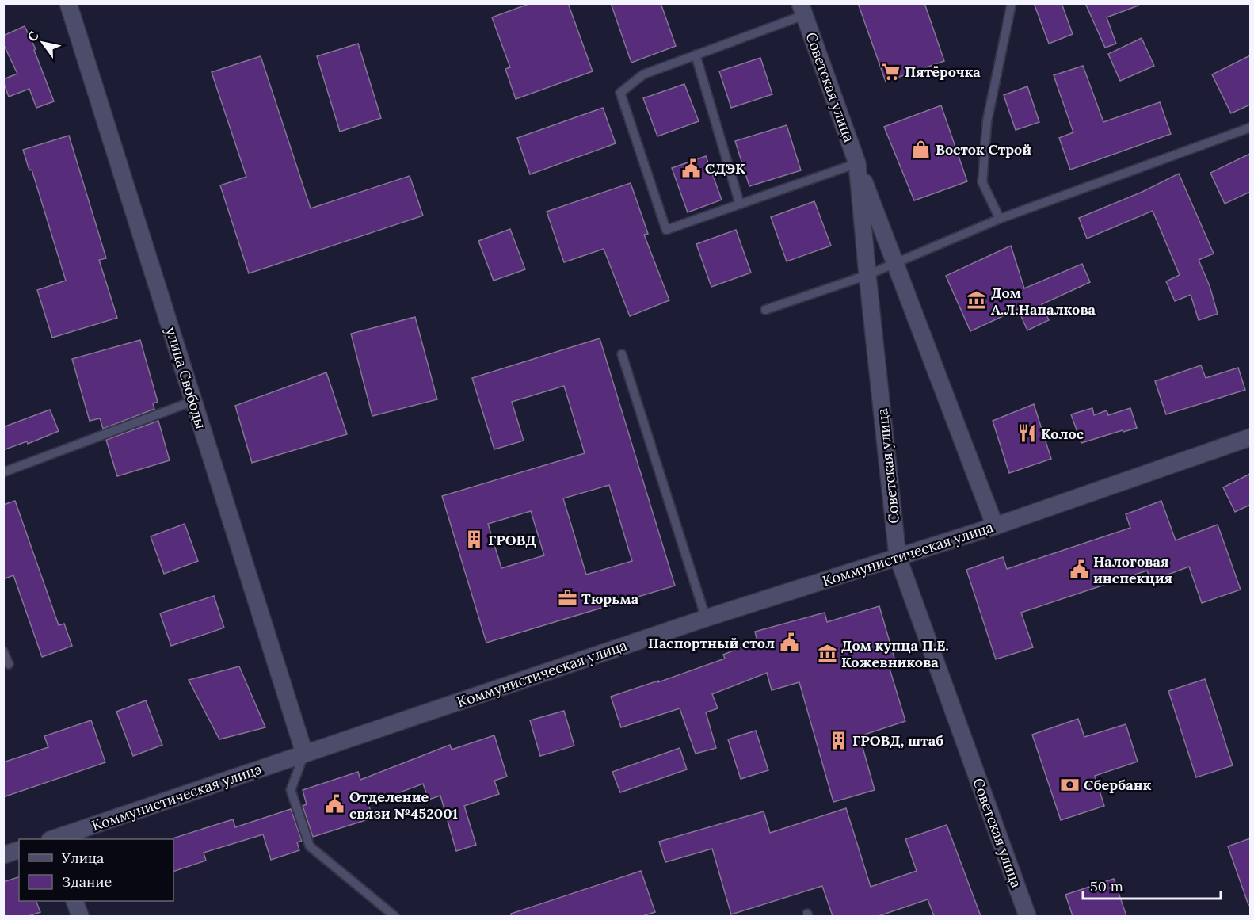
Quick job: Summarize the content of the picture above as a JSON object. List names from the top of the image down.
{
  "streets": {
    "street": ["Советская улица", "улица Свободы", "Коммунистическая улица"]
  },
  "crossings": [
    ["Советская улица", "Коммунистическая улица"],
    ["улица Свободы", "Коммунистическая улица"]
  ],
  "places": {
    "supermarket": ["Пятёрочка"],
    "shop": ["Восток Строй"],
    "public building": [
      "СДЭК",
      "Налоговая инспекция",
      "Паспортный стол",
      "Отделение связи №452001"
    ],
    "museum": ["Дом А.Л.Напалкова", "Дом купца П.Е. Кожевникова"],
    "restaurant": ["Колос"],
    "building": ["ГРОВД", "ГРОВД, штаб"],
    "office": ["Тюрьма"],
    "bank": ["Сбербанк"]
  },
  "legend": ["Улица", "Здание"],
  "scale_bar": "50 m",
  "north": "top left"
}
